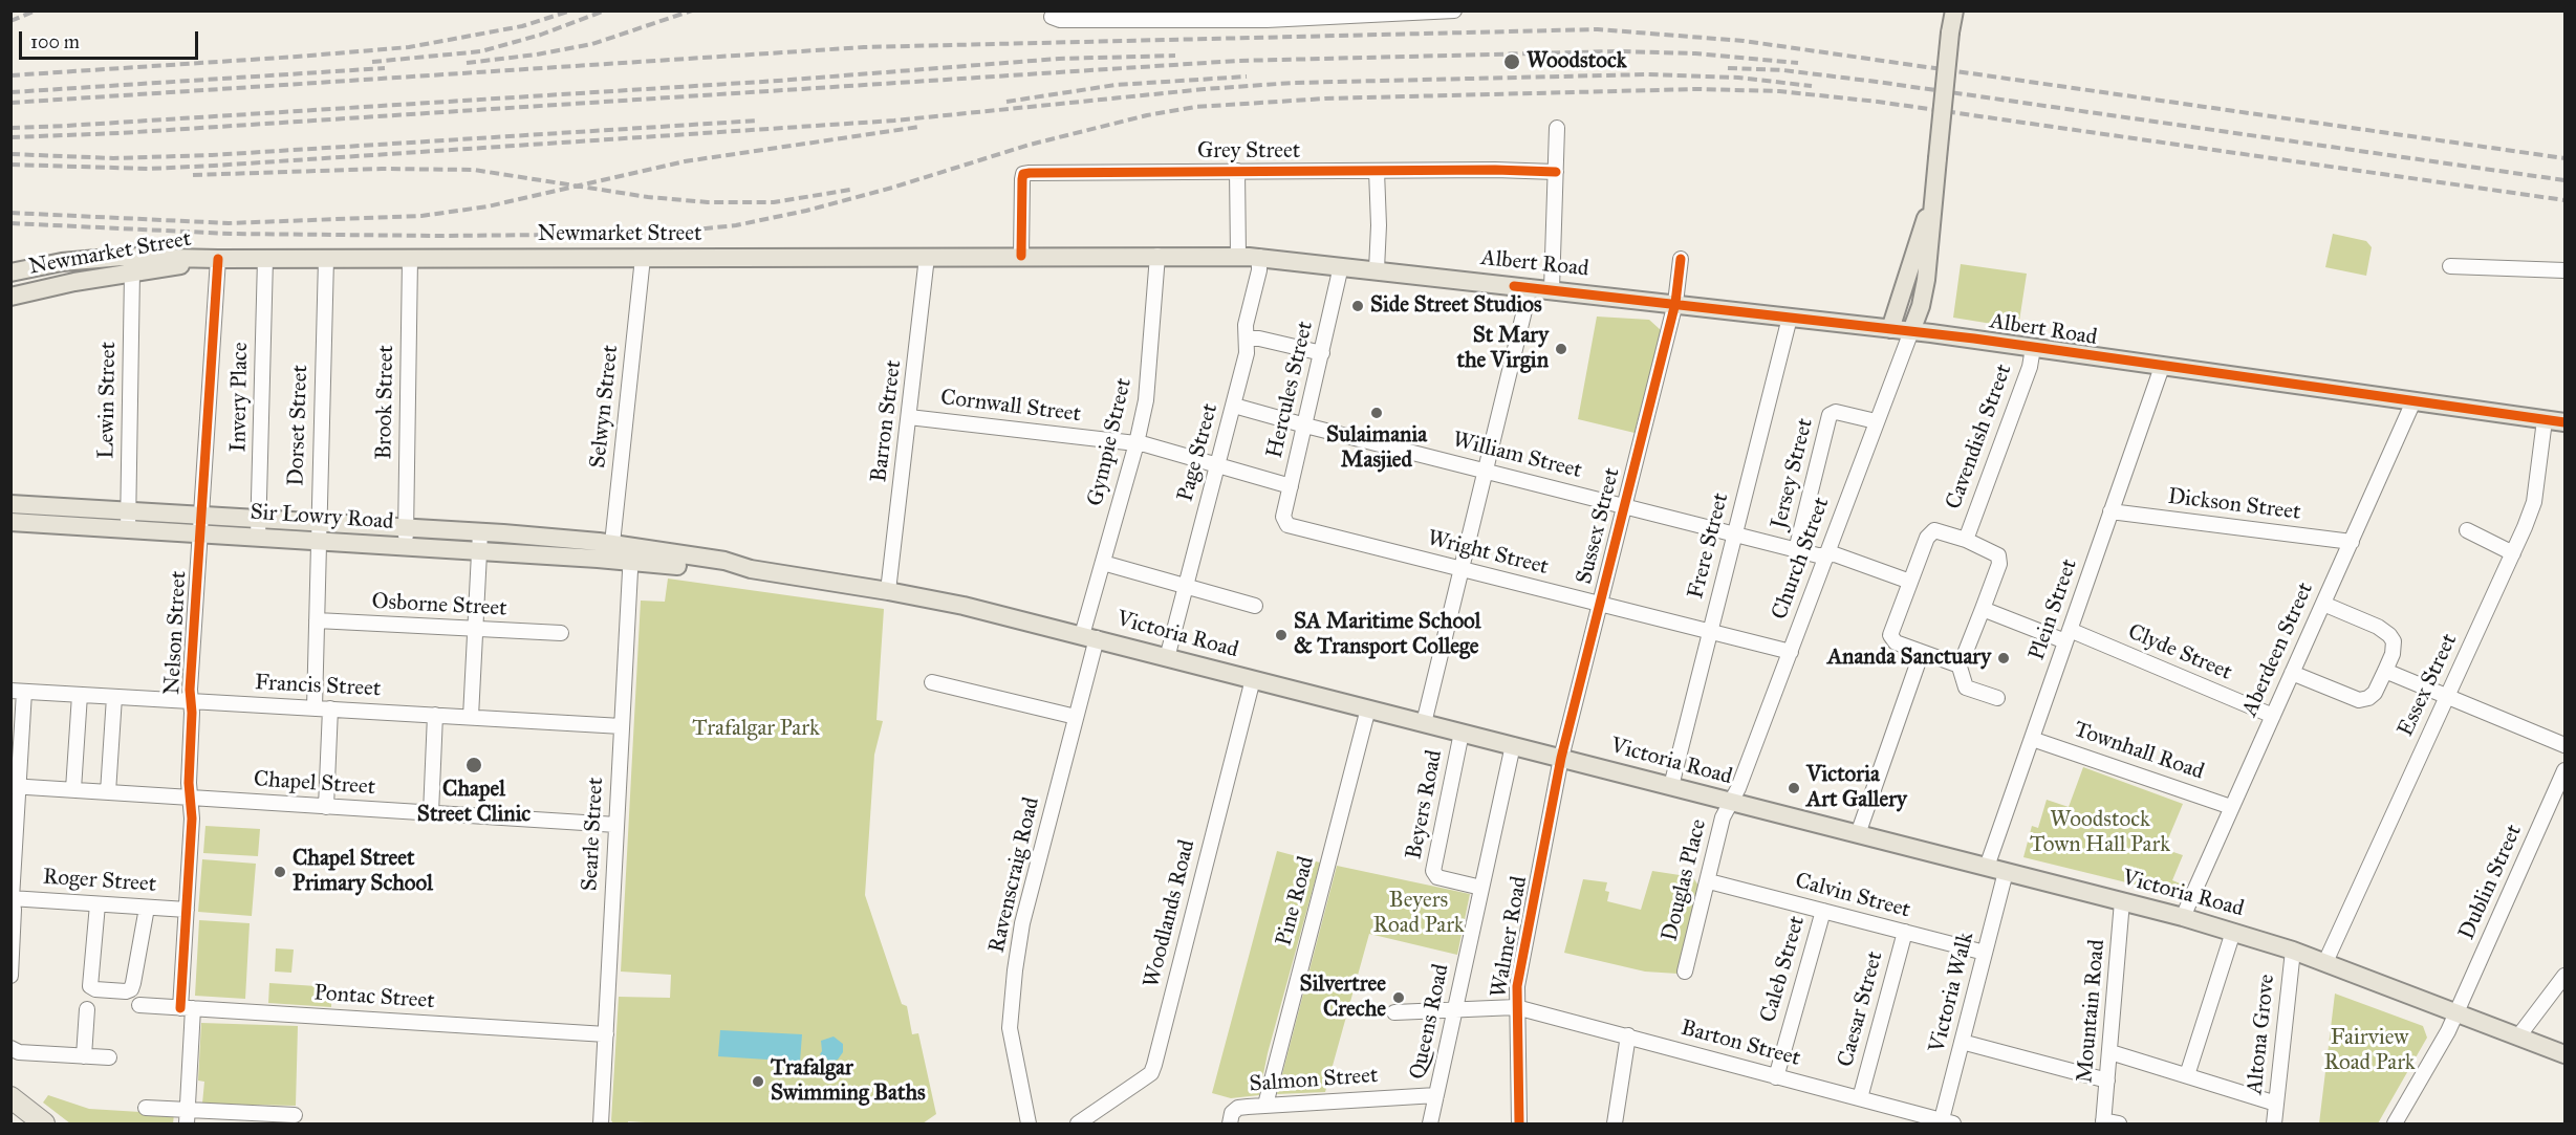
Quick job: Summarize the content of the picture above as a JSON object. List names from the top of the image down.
{
  "streets": {
    "main road": [
      "Newmarket Street",
      "Albert Road",
      "Sir Lowry Road",
      "Victoria Road"
    ],
    "street": [
      "Grey Street",
      "Hercules Street",
      "Invery Place",
      "Lewin Street",
      "Brook Street",
      "Selwyn Street",
      "Cornwall Street",
      "Barron Street",
      "Dorset Street",
      "Cavendish Street",
      "Gympie Street",
      "Page Street",
      "William Street",
      "Jersey Street",
      "Dickson Street",
      "Sussex Street",
      "Frere Street",
      "Wright Street",
      "Church Street",
      "Osborne Street",
      "Plein Street",
      "Nelson Street",
      "Aberdeen Street",
      "Clyde Street",
      "Essex Street",
      "Francis Street",
      "Townhall Road",
      "Chapel Street",
      "Beyers Road",
      "Searle Street",
      "Ravenscraig Road",
      "Douglas Place",
      "Roger Street",
      "Dublin Street",
      "Calvin Street",
      "Pine Road",
      "Woodlands Road",
      "Walmer Road",
      "Caleb Street",
      "Victoria Walk",
      "Pontac Street",
      "Caesar Street",
      "Mountain Road",
      "Queens Road",
      "Altona Grove",
      "Barton Street",
      "Salmon Street"
    ]
  },
  "crossings": [
    ["Grey Street", "Newmarket Street"],
    ["Grey Street", "Albert Road"],
    ["Newmarket Street", "Albert Road"],
    ["Newmarket Street", "Invery Place"],
    ["Newmarket Street", "Lewin Street"],
    ["Newmarket Street", "Brook Street"],
    ["Newmarket Street", "Selwyn Street"],
    ["Newmarket Street", "Barron Street"],
    ["Newmarket Street", "Dorset Street"],
    ["Newmarket Street", "Nelson Street"],
    ["Albert Road", "Hercules Street"],
    ["Albert Road", "Cavendish Street"],
    ["Albert Road", "Gympie Street"],
    ["Albert Road", "Page Street"],
    ["Albert Road", "Sussex Street"],
    ["Albert Road", "Frere Street"],
    ["Albert Road", "Church Street"],
    ["Albert Road", "Plein Street"],
    ["Albert Road", "Aberdeen Street"],
    ["Albert Road", "Essex Street"],
    ["Hercules Street", "Cornwall Street"],
    ["Hercules Street", "William Street"],
    ["Hercules Street", "Wright Street"],
    ["Invery Place", "Sir Lowry Road"],
    ["Lewin Street", "Sir Lowry Road"],
    ["Brook Street", "Sir Lowry Road"],
    ["Selwyn Street", "Sir Lowry Road"],
    ["Selwyn Street", "Victoria Road"],
    ["Cornwall Street", "Barron Street"],
    ["Cornwall Street", "Gympie Street"],
    ["Cornwall Street", "Page Street"],
    ["Barron Street", "Victoria Road"],
    ["Dorset Street", "Sir Lowry Road"],
    ["Dorset Street", "Osborne Street"],
    ["Dorset Street", "Francis Street"],
    ["Gympie Street", "Victoria Road"],
    ["Gympie Street", "Ravenscraig Road"],
    ["Page Street", "William Street"],
    ["Page Street", "Victoria Road"],
    ["William Street", "Jersey Street"],
    ["William Street", "Sussex Street"],
    ["William Street", "Frere Street"],
    ["William Street", "Church Street"],
    ["Jersey Street", "Church Street"],
    ["Dickson Street", "Plein Street"],
    ["Dickson Street", "Aberdeen Street"],
    ["Sir Lowry Road", "Nelson Street"],
    ["Sir Lowry Road", "Victoria Road"],
    ["Sussex Street", "Wright Street"],
    ["Sussex Street", "Victoria Road"],
    ["Sussex Street", "Walmer Road"],
    ["Frere Street", "Wright Street"],
    ["Frere Street", "Victoria Road"],
    ["Wright Street", "Church Street"],
    ["Church Street", "Victoria Road"],
    ["Church Street", "Douglas Place"],
    ["Plein Street", "Victoria Road"],
    ["Plein Street", "Clyde Street"],
    ["Plein Street", "Townhall Road"],
    ["Nelson Street", "Francis Street"],
    ["Nelson Street", "Chapel Street"],
    ["Nelson Street", "Roger Street"],
    ["Nelson Street", "Pontac Street"],
    ["Victoria Road", "Aberdeen Street"],
    ["Victoria Road", "Essex Street"],
    ["Victoria Road", "Beyers Road"],
    ["Victoria Road", "Searle Street"],
    ["Victoria Road", "Ravenscraig Road"],
    ["Victoria Road", "Douglas Place"],
    ["Victoria Road", "Dublin Street"],
    ["Victoria Road", "Pine Road"],
    ["Victoria Road", "Woodlands Road"],
    ["Victoria Road", "Walmer Road"],
    ["Victoria Road", "Victoria Walk"],
    ["Victoria Road", "Mountain Road"],
    ["Victoria Road", "Queens Road"],
    ["Victoria Road", "Altona Grove"],
    ["Aberdeen Street", "Clyde Street"],
    ["Aberdeen Street", "Townhall Road"],
    ["Francis Street", "Searle Street"],
    ["Chapel Street", "Searle Street"],
    ["Beyers Road", "Queens Road"],
    ["Searle Street", "Pontac Street"],
    ["Douglas Place", "Calvin Street"],
    ["Calvin Street", "Caleb Street"],
    ["Calvin Street", "Victoria Walk"],
    ["Calvin Street", "Caesar Street"],
    ["Pine Road", "Salmon Street"],
    ["Walmer Road", "Barton Street"],
    ["Caleb Street", "Barton Street"],
    ["Victoria Walk", "Barton Street"],
    ["Caesar Street", "Barton Street"],
    ["Queens Road", "Barton Street"],
    ["Queens Road", "Salmon Street"]
  ],
  "parks": [
    "Trafalgar Park",
    "Woodstock Town Hall Park",
    "Beyers Road Park",
    "Fairview Road Park"
  ],
  "places": [
    "Woodstock",
    "Side Street Studios",
    "St Mary the Virgin",
    "Sulaimania Masjied",
    "SA Maritime School & Transport College",
    "Ananda Sanctuary",
    "Chapel Street Clinic",
    "Victoria Art Gallery",
    "Chapel Street Primary School",
    "Silvertree Creche",
    "Trafalgar Swimming Baths"
  ],
  "scale_bar": "100 m"
}
